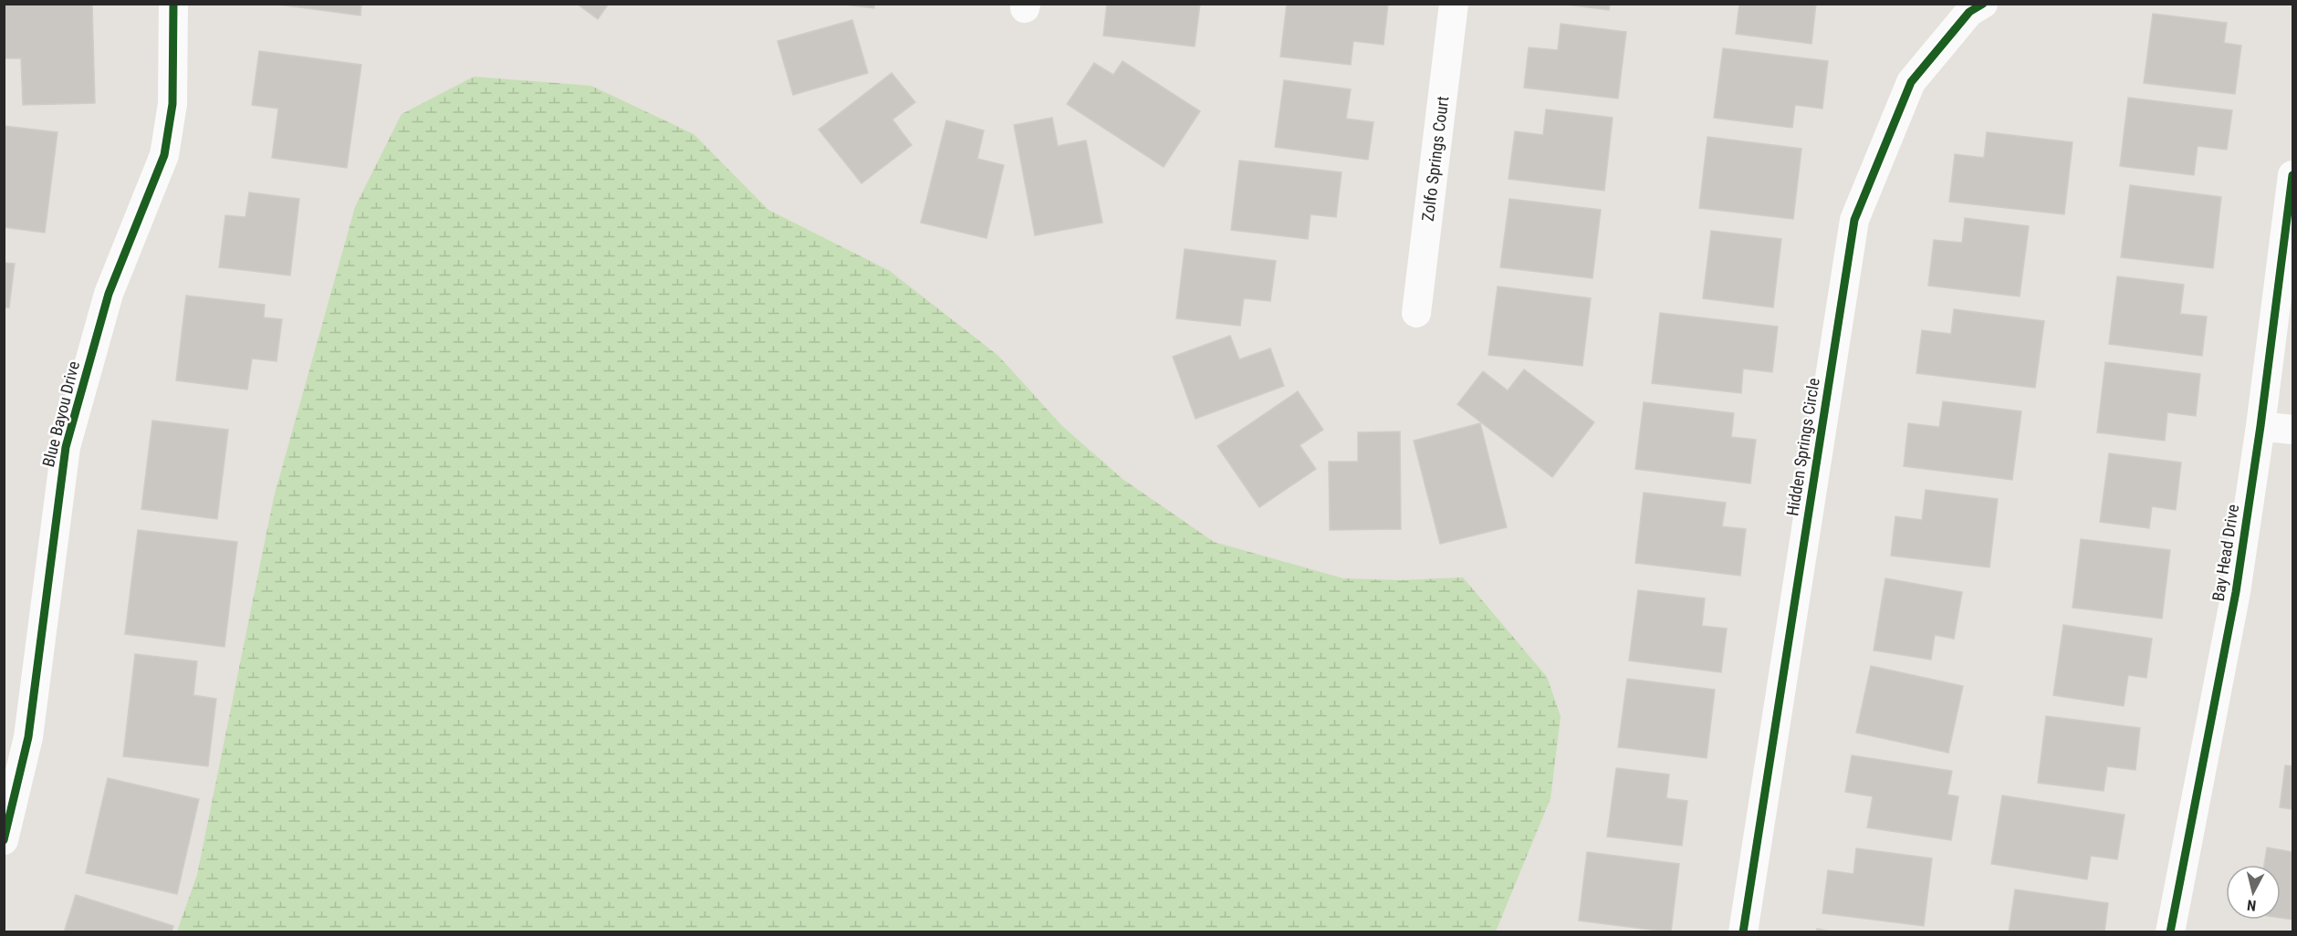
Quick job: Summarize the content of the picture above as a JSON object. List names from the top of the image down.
{
  "streets": {
    "street": [
      "Zolfo Springs Court",
      "Blue Bayou Drive",
      "Hidden Springs Circle",
      "Bay Head Drive"
    ]
  },
  "north": "bottom"
}
